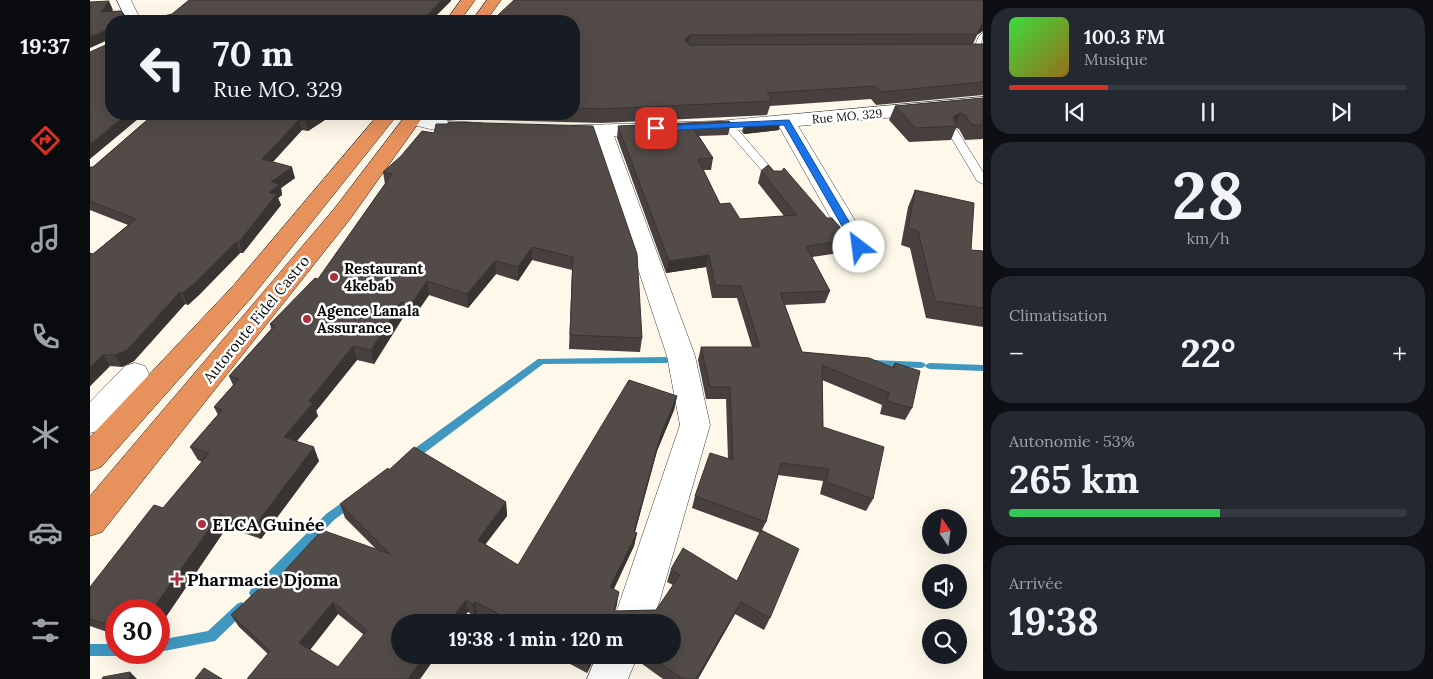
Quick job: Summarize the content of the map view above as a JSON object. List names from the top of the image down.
{
  "streets": {
    "highway": ["Autoroute Fidel Castro"],
    "street": ["Rue MO. 329"]
  },
  "places": {
    "other": ["Restaurant 4kebab", "Agence Lanala Assurance", "ELCA Guinée"],
    "health": ["Pharmacie Djoma"]
  },
  "north": "top",
  "page": {
    "tabs": "19:37",
    "turn": ["70 m", "Rue MO. 329"],
    "song": ["100.3 FM", "Musique"],
    "tile": [
      ["28", "km/h"],
      "Climatisation",
      ["Autonomie · 53%", "265 km"],
      ["Arrivée", "19:38"]
    ],
    "heat": ["−", "22°", "+"],
    "limit": "30",
    "trip": "19:38 · 1 min · 120 m"
  }
}
